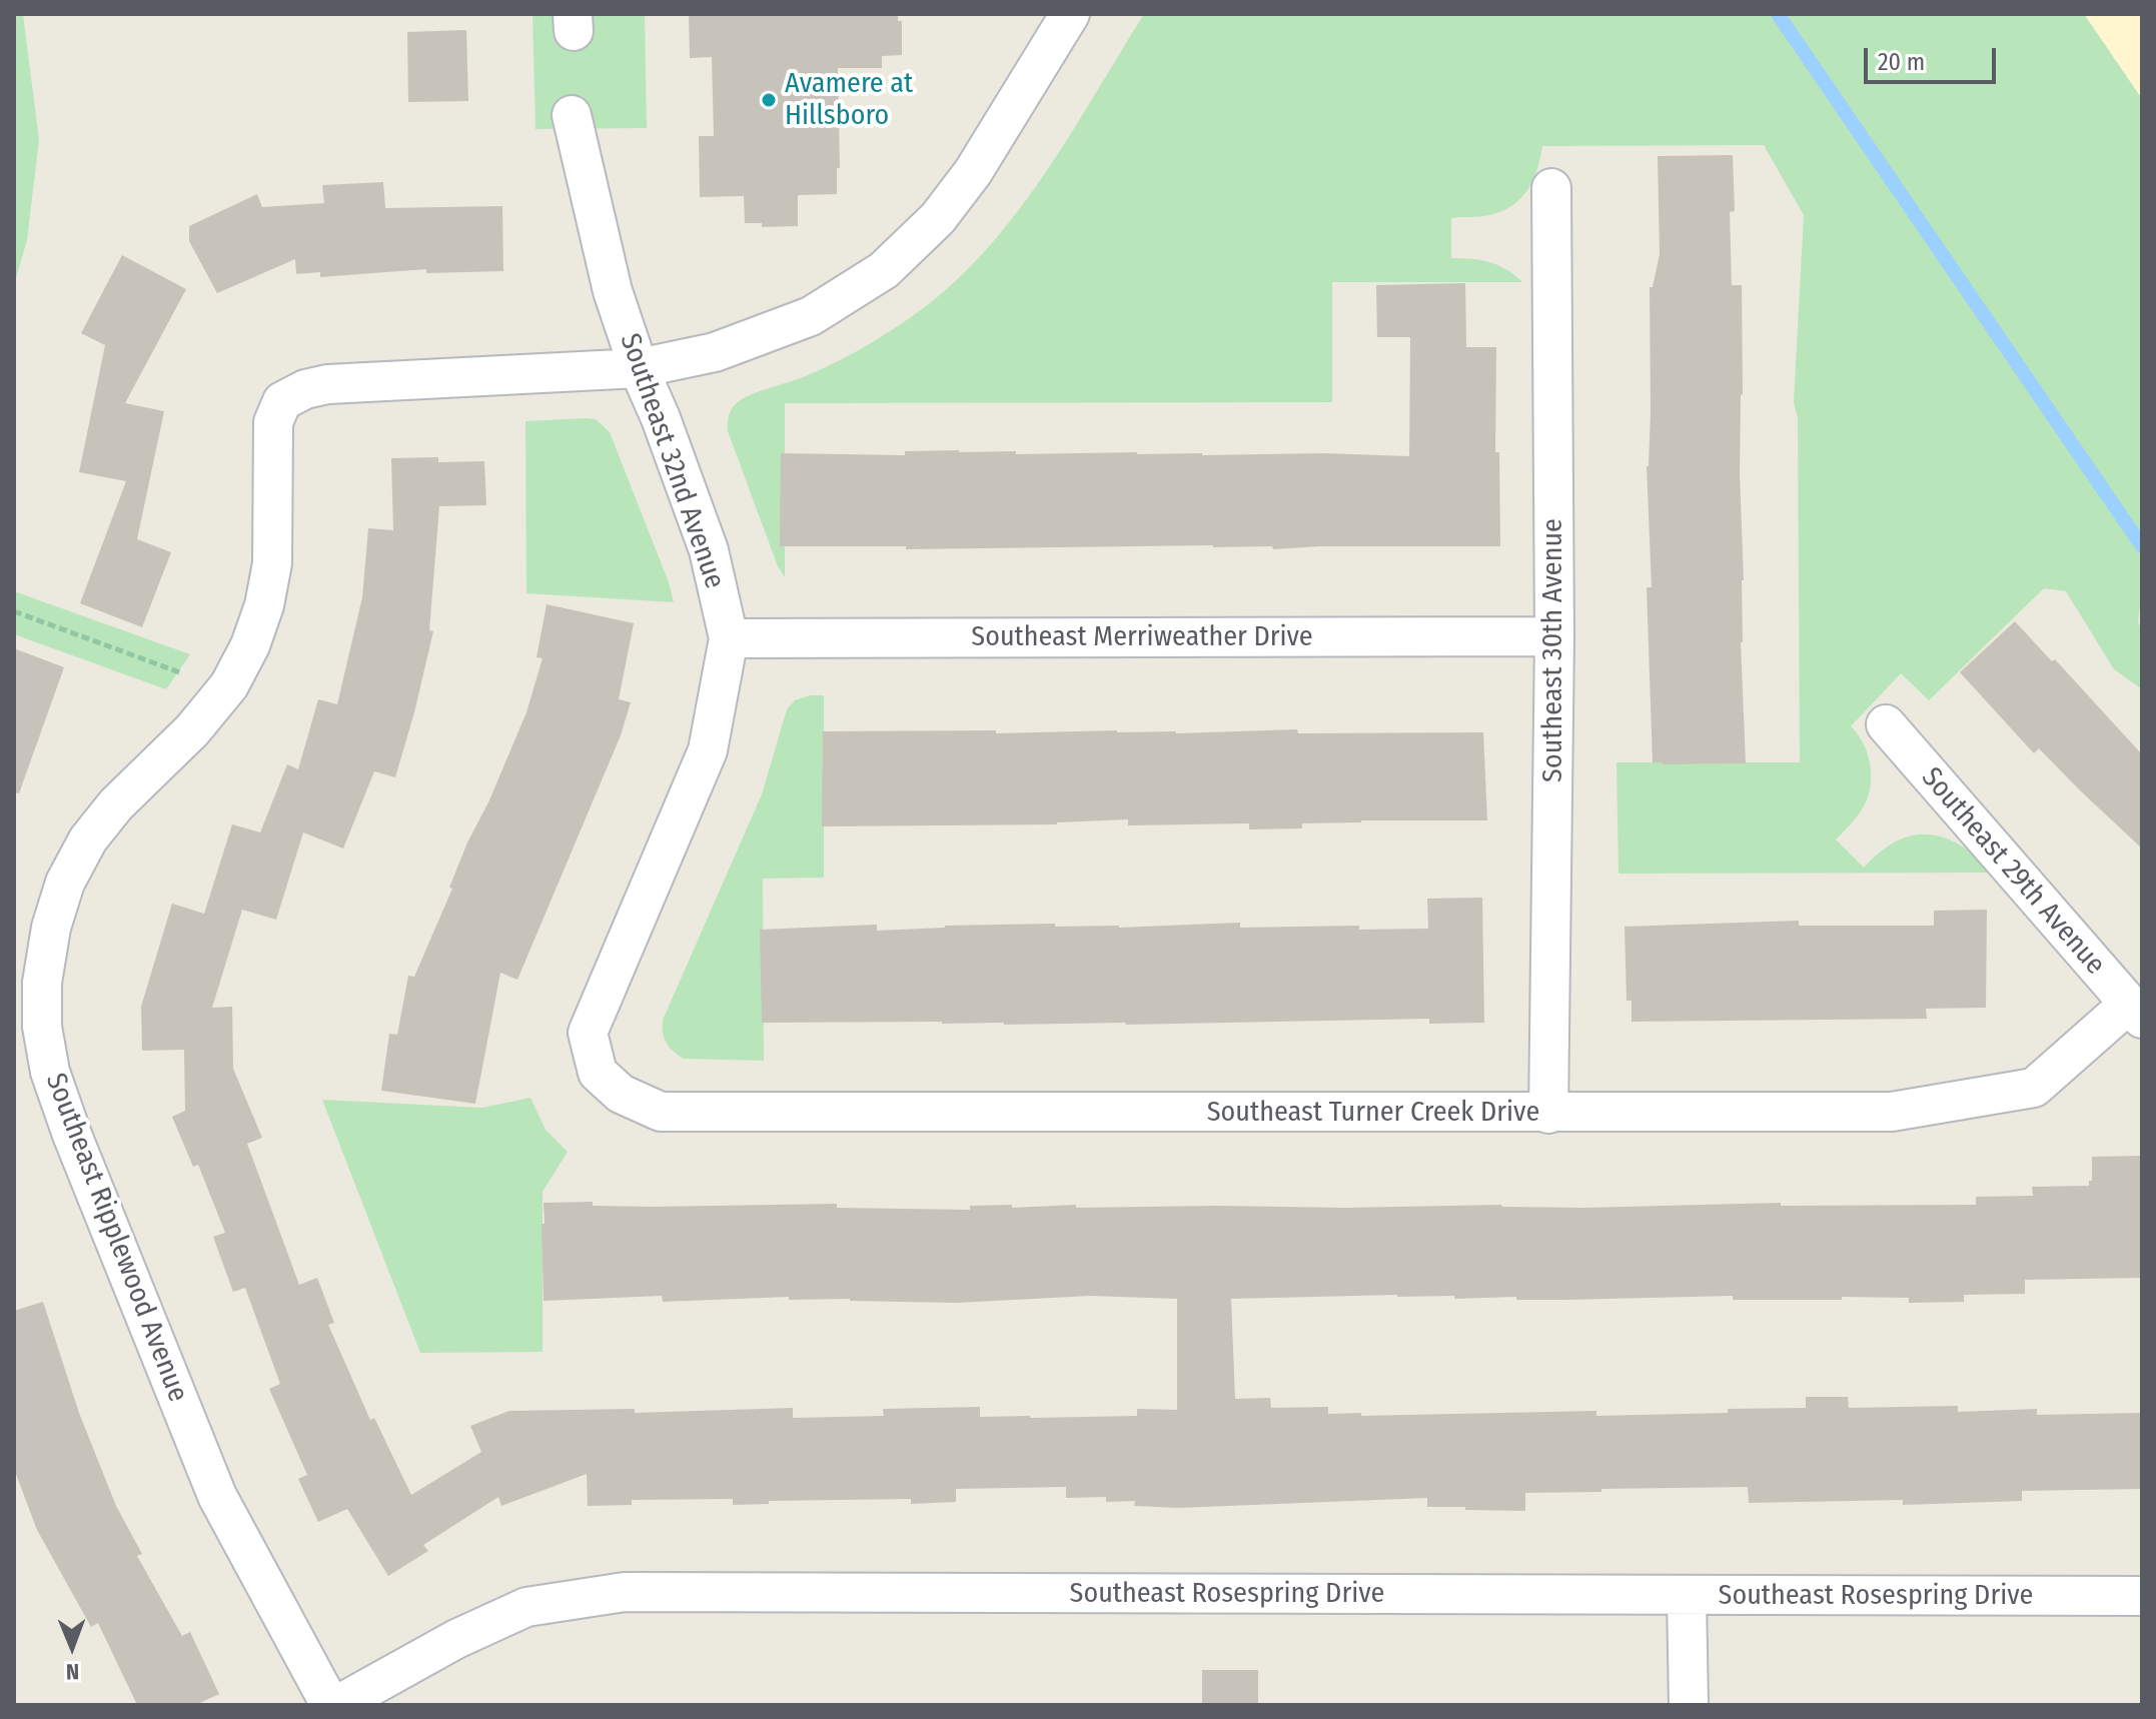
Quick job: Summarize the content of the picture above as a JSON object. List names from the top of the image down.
{
  "streets": {
    "street": [
      "Southeast 32nd Avenue",
      "Southeast Merriweather Drive",
      "Southeast 30th Avenue",
      "Southeast 29th Avenue",
      "Southeast Turner Creek Drive",
      "Southeast Ripplewood Avenue",
      "Southeast Rosespring Drive"
    ]
  },
  "crossings": [
    ["Southeast 32nd Avenue", "Southeast Merriweather Drive"],
    ["Southeast 32nd Avenue", "Southeast Turner Creek Drive"],
    ["Southeast 32nd Avenue", "Southeast Ripplewood Avenue"],
    ["Southeast Merriweather Drive", "Southeast 30th Avenue"],
    ["Southeast 30th Avenue", "Southeast Turner Creek Drive"],
    ["Southeast 29th Avenue", "Southeast Turner Creek Drive"]
  ],
  "places": ["Avamere at Hillsboro"],
  "scale_bar": "20 m",
  "north": "bottom"
}
